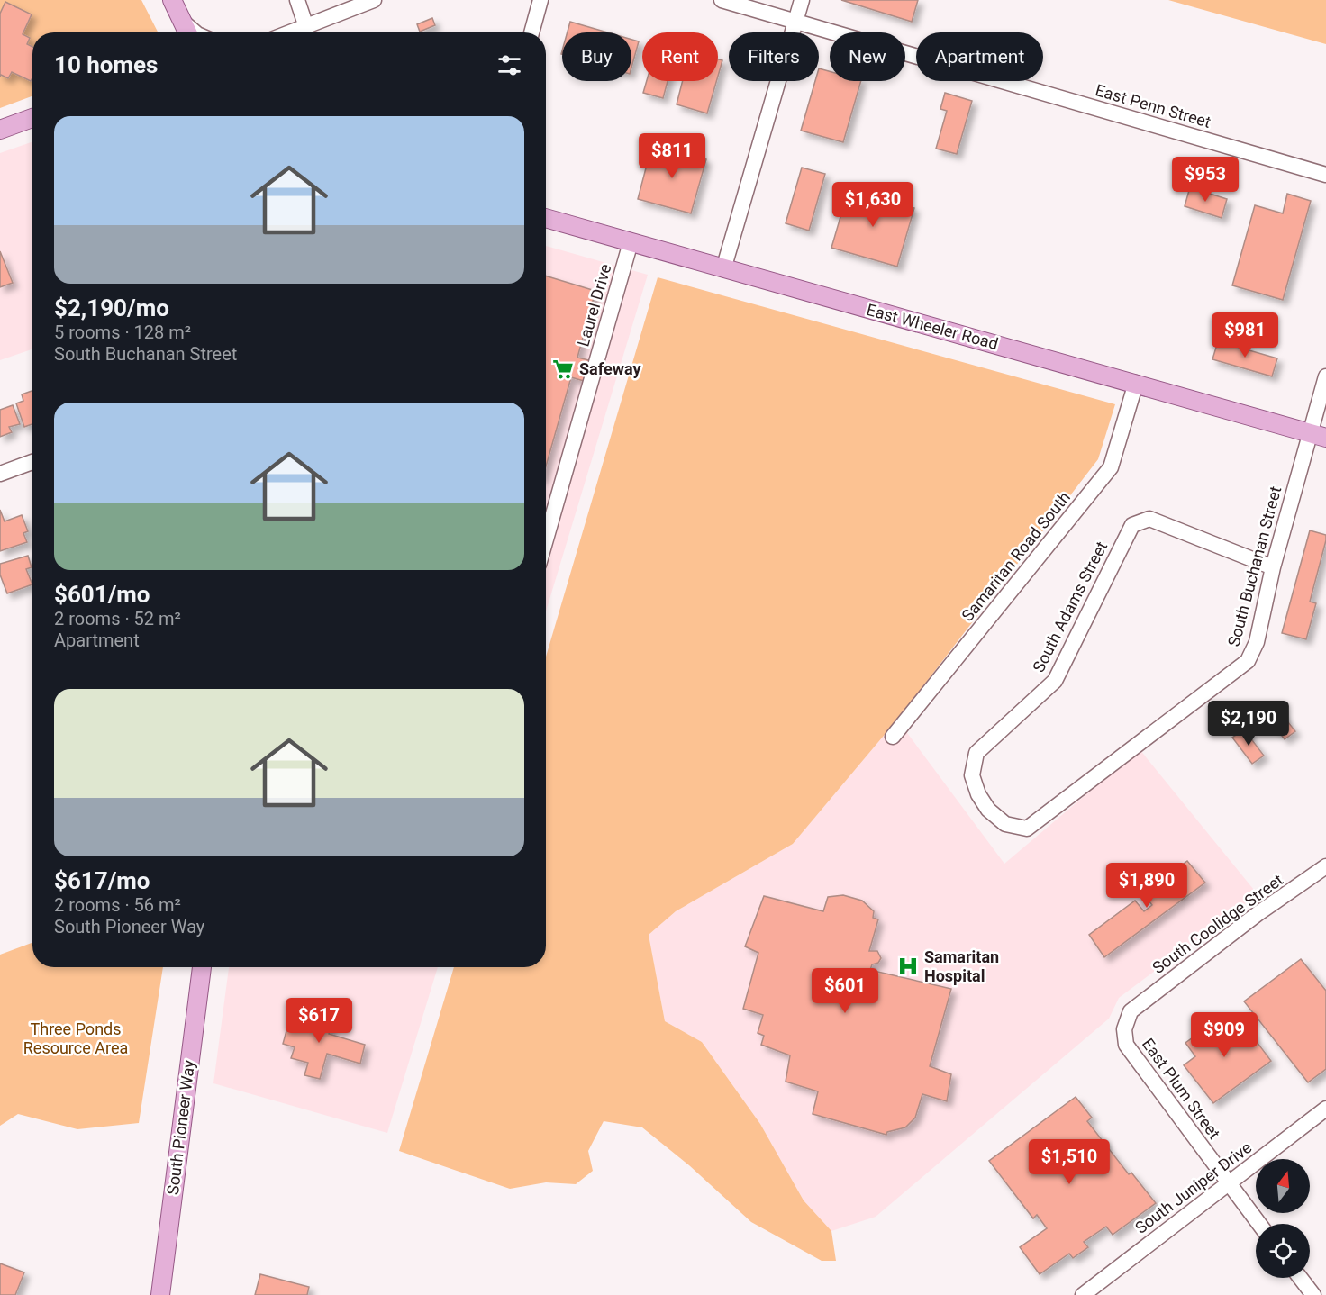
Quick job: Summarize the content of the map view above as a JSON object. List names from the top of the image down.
{
  "streets": {
    "main road": ["East Wheeler Road", "South Pioneer Way"],
    "street": [
      "East Penn Street",
      "Laurel Drive",
      "Samaritan Road South",
      "South Buchanan Street",
      "South Adams Street",
      "South Coolidge Street",
      "East Plum Street",
      "South Juniper Drive"
    ]
  },
  "crossings": [
    ["Laurel Drive", "East Wheeler Road"],
    ["East Wheeler Road", "Samaritan Road South"],
    ["East Wheeler Road", "South Buchanan Street"],
    ["South Buchanan Street", "South Adams Street"],
    ["South Coolidge Street", "East Plum Street"],
    ["East Plum Street", "South Juniper Drive"]
  ],
  "parks": ["Three Ponds Resource Area"],
  "places": {
    "supermarket": ["Safeway"],
    "hospital": ["Samaritan Hospital"]
  },
  "north": "top",
  "page": {
    "chip": [
      "Buy",
      "Rent",
      "Filters",
      "New",
      "Apartment"
    ],
    "heading": "10 homes",
    "list": [
      {
        "name": "$2,190/mo",
        "note": "5 rooms · 128 m² · South Buchanan Street"
      },
      {
        "name": "$601/mo",
        "note": "2 rooms · 52 m² · Apartment"
      },
      {
        "name": "$617/mo",
        "note": "2 rooms · 56 m² · South Pioneer Way"
      }
    ],
    "price": [
      "$811",
      "$953",
      "$1,630",
      "$981",
      "$2,190",
      "$1,890",
      "$601",
      "$617",
      "$909",
      "$1,510"
    ]
  }
}
